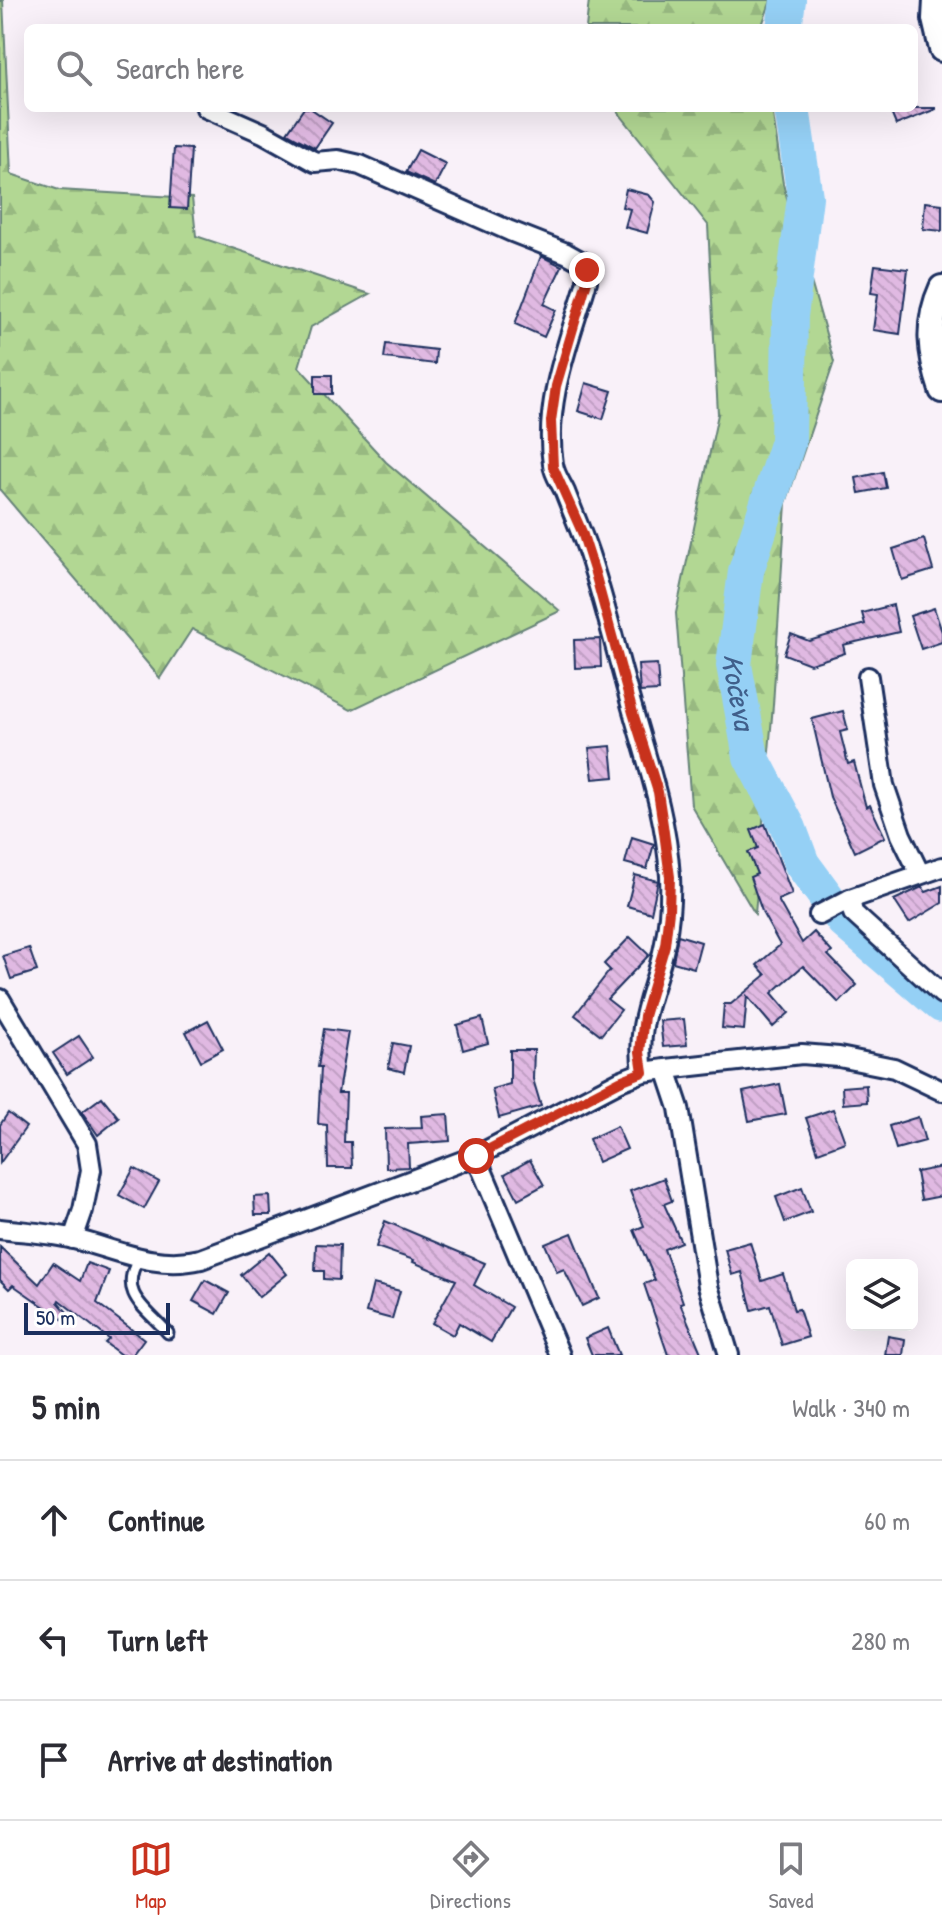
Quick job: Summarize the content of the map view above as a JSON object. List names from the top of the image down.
{
  "water": ["Kočeva"],
  "scale_bar": "50 m",
  "page": {
    "search": "Search here",
    "scale": "50 m",
    "heading": ["5 min", "Walk · 340 m"],
    "list": [
      ["Continue", "60 m"],
      ["Turn left", "280 m"],
      "Arrive at destination"
    ],
    "nav": ["Map", "Directions", "Saved"]
  }
}
